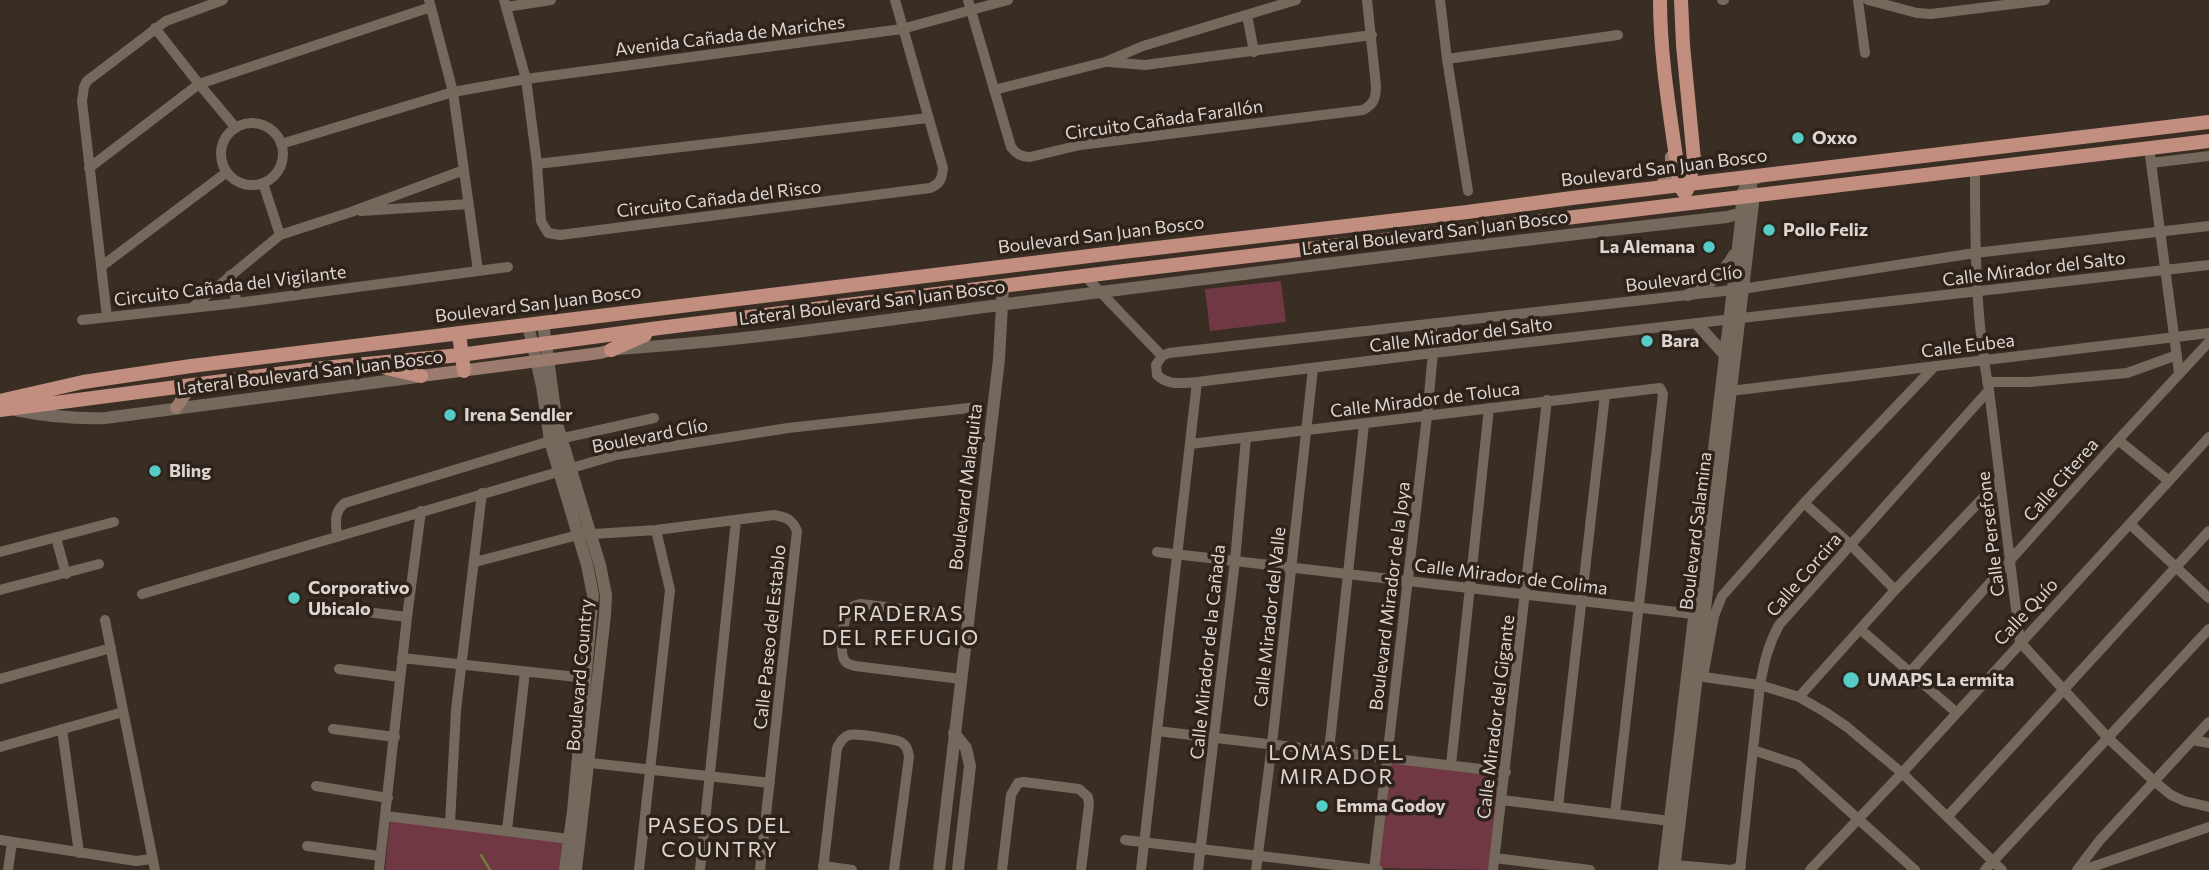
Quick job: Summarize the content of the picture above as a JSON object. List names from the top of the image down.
{
  "streets": {
    "main road": ["Boulevard San Juan Bosco", "Lateral Boulevard San Juan Bosco"],
    "street": [
      "Avenida Cañada de Mariches",
      "Circuito Cañada Farallón",
      "Circuito Cañada del Risco",
      "Calle Mirador del Salto",
      "Boulevard Clío",
      "Circuito Cañada del Vigilante",
      "Calle Eubea",
      "Calle Mirador de Toluca",
      "Calle Citerea",
      "Boulevard Malaquita",
      "Boulevard Salamina",
      "Calle Persefone",
      "Calle Corcira",
      "Calle Mirador de Colima",
      "Boulevard Mirador de la Joya",
      "Calle Quío",
      "Calle Mirador del Valle",
      "Calle Paseo del Establo",
      "Calle Mirador de la Cañada",
      "Boulevard Country",
      "Calle Mirador del Gigante"
    ]
  },
  "crossings": [
    ["Avenida Cañada de Mariches", "Circuito Cañada Farallón"],
    ["Avenida Cañada de Mariches", "Circuito Cañada del Risco"],
    ["Boulevard San Juan Bosco", "Lateral Boulevard San Juan Bosco"],
    ["Boulevard San Juan Bosco", "Boulevard Malaquita"],
    ["Boulevard San Juan Bosco", "Boulevard Salamina"],
    ["Boulevard San Juan Bosco", "Calle Persefone"],
    ["Boulevard San Juan Bosco", "Boulevard Country"],
    ["Lateral Boulevard San Juan Bosco", "Boulevard Malaquita"],
    ["Lateral Boulevard San Juan Bosco", "Boulevard Salamina"],
    ["Lateral Boulevard San Juan Bosco", "Boulevard Country"],
    ["Calle Mirador del Salto", "Boulevard Clío"],
    ["Calle Mirador del Salto", "Boulevard Salamina"],
    ["Calle Mirador del Salto", "Calle Persefone"],
    ["Calle Mirador del Salto", "Boulevard Mirador de la Joya"],
    ["Calle Mirador del Salto", "Calle Mirador del Valle"],
    ["Boulevard Clío", "Boulevard Salamina"],
    ["Boulevard Clío", "Calle Persefone"],
    ["Boulevard Clío", "Boulevard Mirador de la Joya"],
    ["Boulevard Clío", "Boulevard Country"],
    ["Calle Eubea", "Boulevard Salamina"],
    ["Calle Eubea", "Calle Persefone"],
    ["Calle Mirador de Toluca", "Calle Mirador de Colima"],
    ["Calle Mirador de Toluca", "Boulevard Mirador de la Joya"],
    ["Calle Mirador de Toluca", "Calle Mirador del Valle"],
    ["Calle Mirador de Toluca", "Calle Mirador de la Cañada"],
    ["Calle Mirador de Toluca", "Calle Mirador del Gigante"],
    ["Calle Citerea", "Calle Persefone"],
    ["Boulevard Salamina", "Calle Mirador de Colima"],
    ["Calle Persefone", "Calle Corcira"],
    ["Calle Persefone", "Calle Quío"],
    ["Calle Mirador de Colima", "Boulevard Mirador de la Joya"],
    ["Calle Mirador de Colima", "Calle Mirador del Valle"],
    ["Calle Mirador de Colima", "Calle Mirador de la Cañada"],
    ["Calle Mirador de Colima", "Calle Mirador del Gigante"],
    ["Calle Paseo del Establo", "Boulevard Country"]
  ],
  "districts": ["PRADERAS DEL REFUGIO", "LOMAS DEL MIRADOR", "PASEOS DEL COUNTRY"],
  "places": [
    "Oxxo",
    "Pollo Feliz",
    "La Alemana",
    "Bara",
    "Irena Sendler",
    "Bling",
    "Corporativo Ubicalo",
    "UMAPS La ermita",
    "Emma Godoy"
  ]
}
